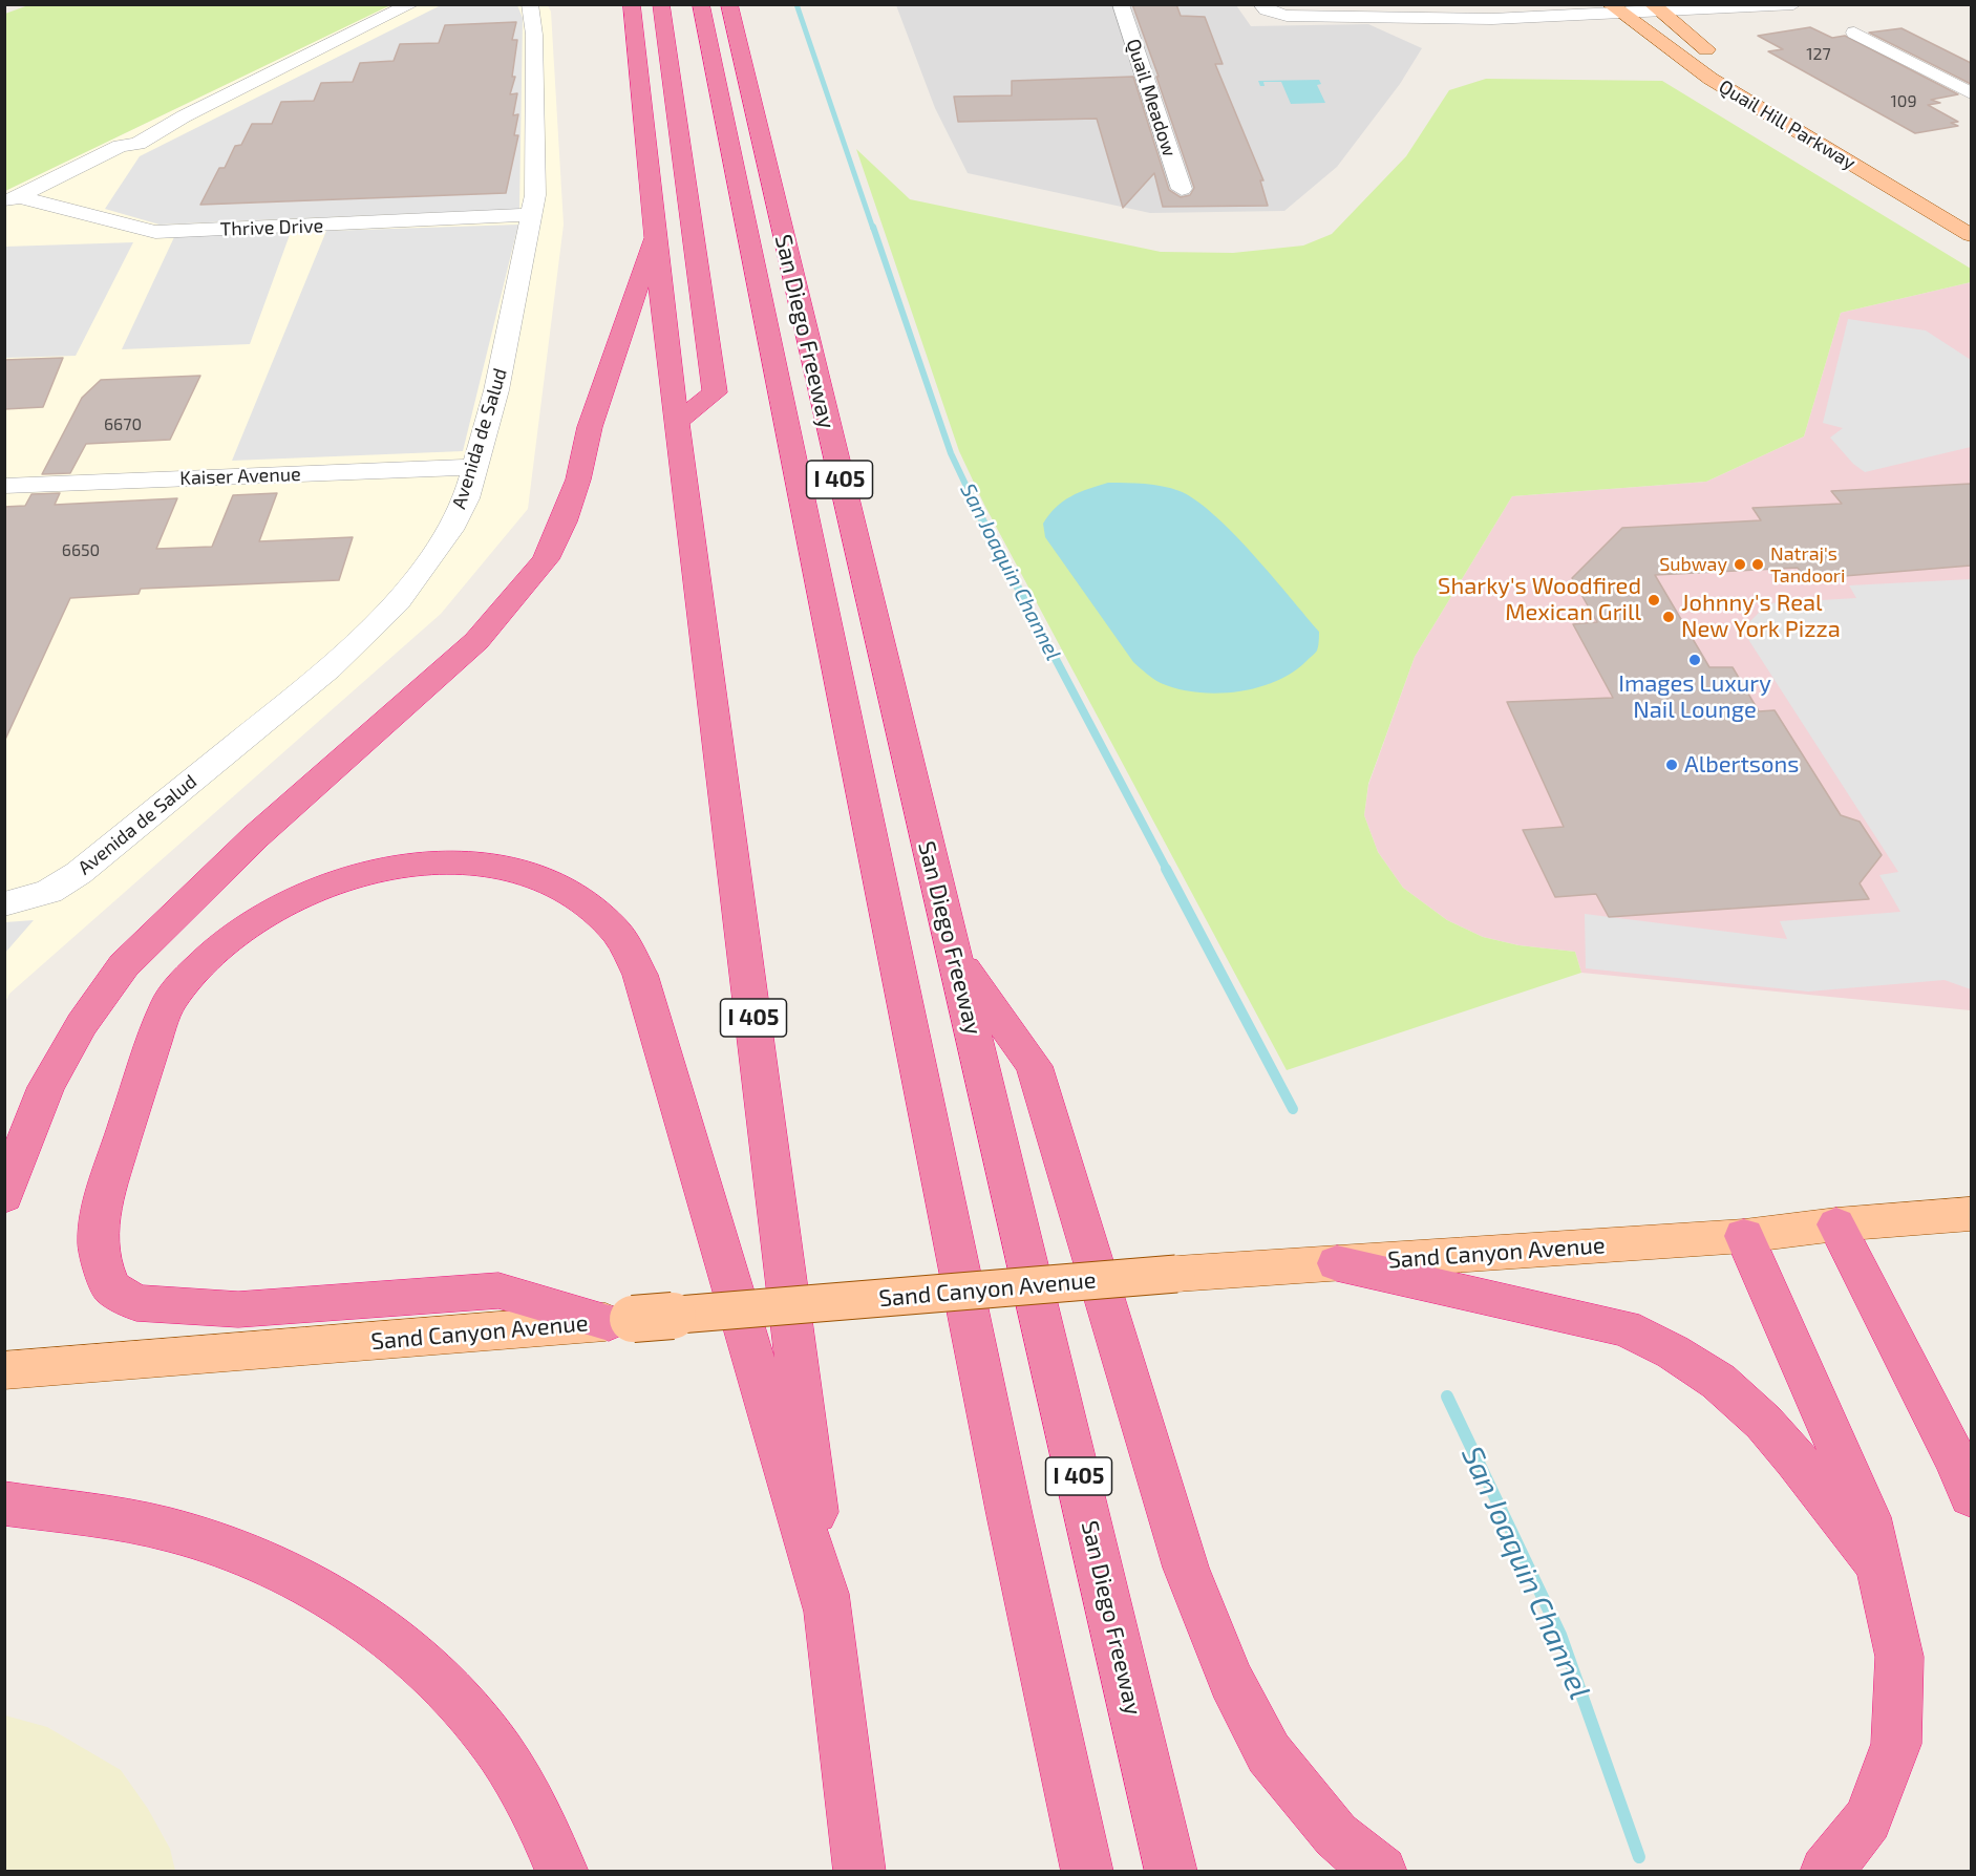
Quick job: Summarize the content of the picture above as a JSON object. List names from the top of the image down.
{
  "streets": {
    "highway": ["San Diego Freeway", "I 405"],
    "main road": ["Quail Hill Parkway", "Sand Canyon Avenue"],
    "street": [
      "Quail Meadow",
      "Thrive Drive",
      "Avenida de Salud",
      "Kaiser Avenue"
    ]
  },
  "crossings": [
    ["Thrive Drive", "Avenida de Salud"],
    ["Avenida de Salud", "Kaiser Avenue"]
  ],
  "water": ["San Joaquin Channel"],
  "places": [
    "Subway",
    "Natraj's Tandoori",
    "Sharky's Woodfired Mexican Grill",
    "Johnny's Real New York Pizza",
    "Images Luxury Nail Lounge",
    "Albertsons"
  ],
  "house_numbers": [
    "127",
    "109",
    "6670",
    "6650"
  ]
}
